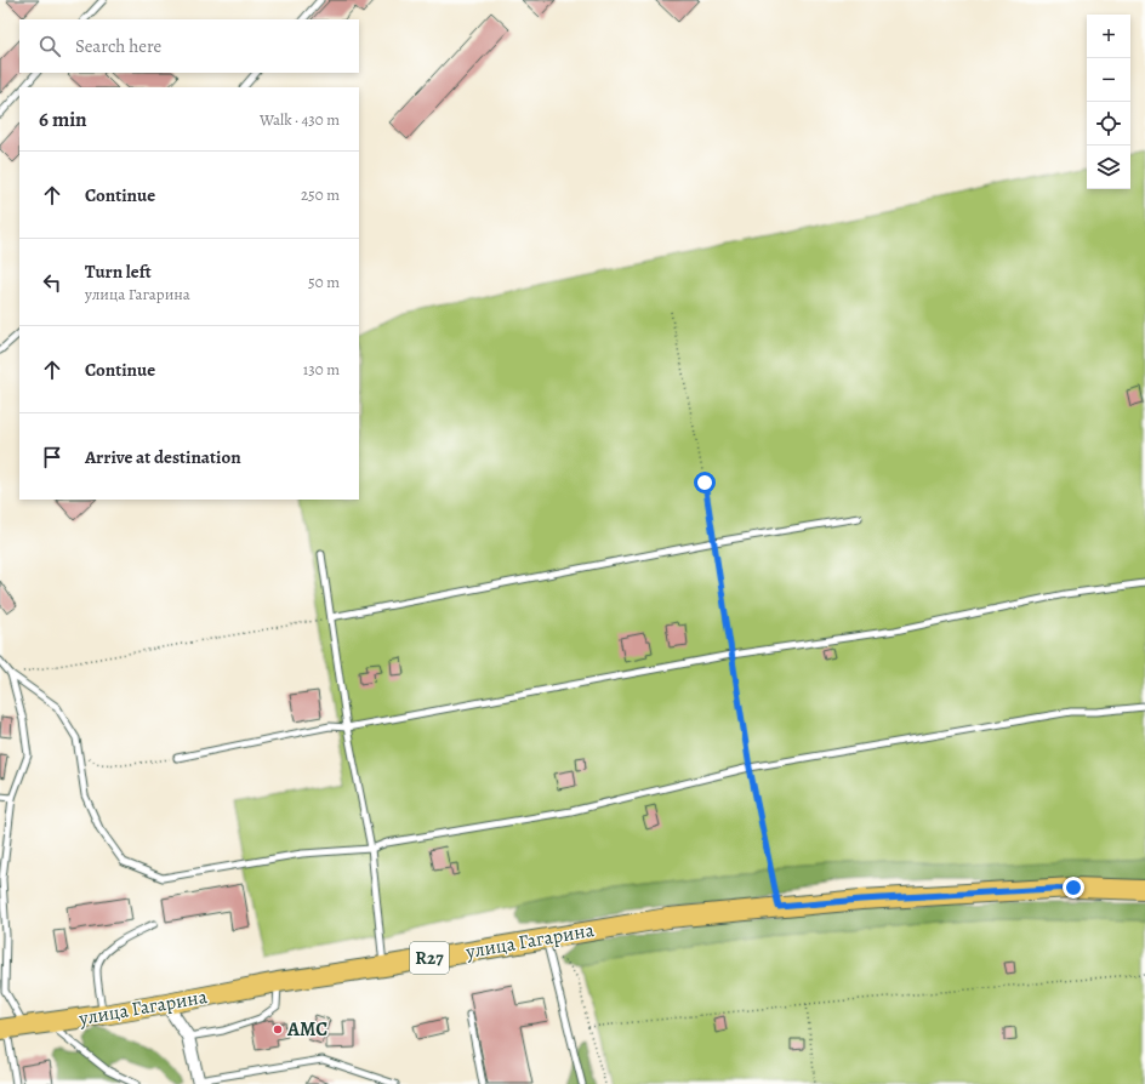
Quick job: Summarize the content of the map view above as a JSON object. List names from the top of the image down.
{
  "streets": {
    "main road": ["улица Гагарина", "R27"]
  },
  "places": ["AMC"],
  "page": {
    "map_buttons": ["+", "−"],
    "search": "Search here",
    "heading": ["6 min", "Walk · 430 m"],
    "list": [
      ["Continue", "250 m"],
      ["Turn left", "улица Гагарина", "50 m"],
      ["Continue", "130 m"],
      "Arrive at destination"
    ]
  }
}
